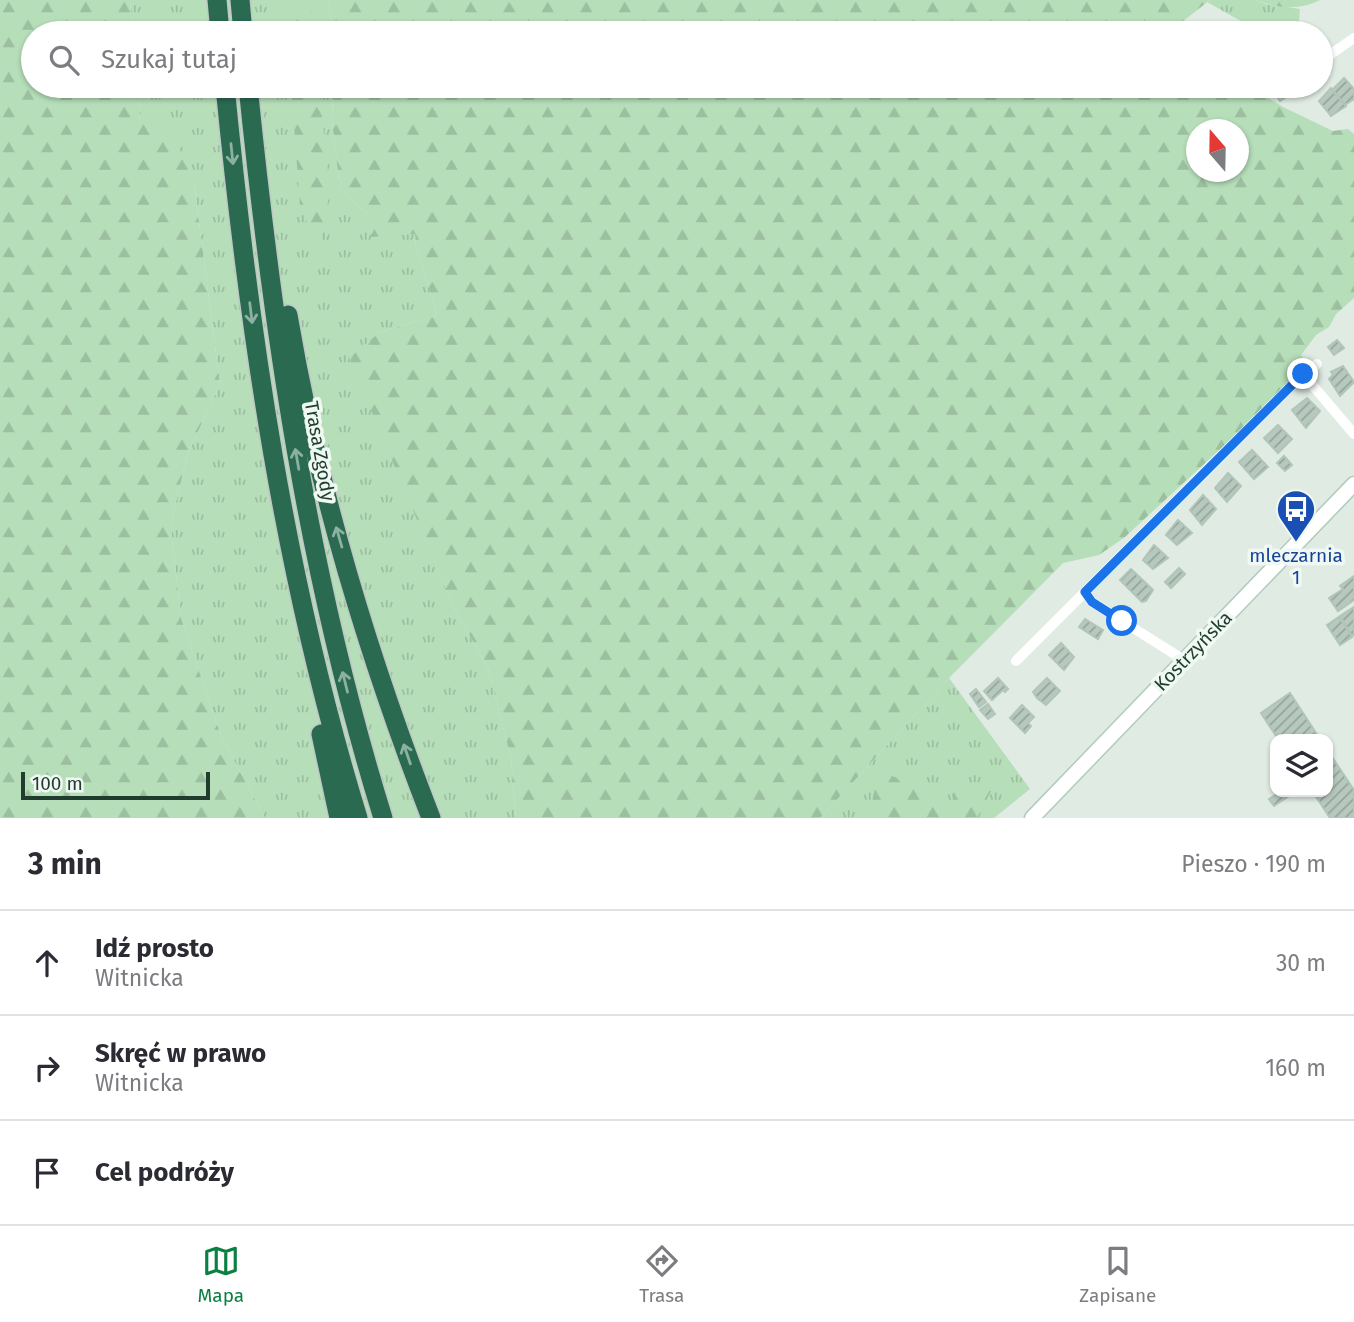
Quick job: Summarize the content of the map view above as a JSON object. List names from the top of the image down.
{
  "streets": {
    "highway": ["Trasa Zgody"],
    "main road": ["Kostrzyńska"]
  },
  "places": {
    "bus stop": ["mleczarnia 1"]
  },
  "scale_bar": "100 m",
  "north": "top",
  "page": {
    "search": "Szukaj tutaj",
    "scale": "100 m",
    "heading": ["3 min", "Pieszo · 190 m"],
    "list": [
      ["Idź prosto", "Witnicka", "30 m"],
      ["Skręć w prawo", "Witnicka", "160 m"],
      "Cel podróży"
    ],
    "nav": ["Mapa", "Trasa", "Zapisane"]
  }
}
